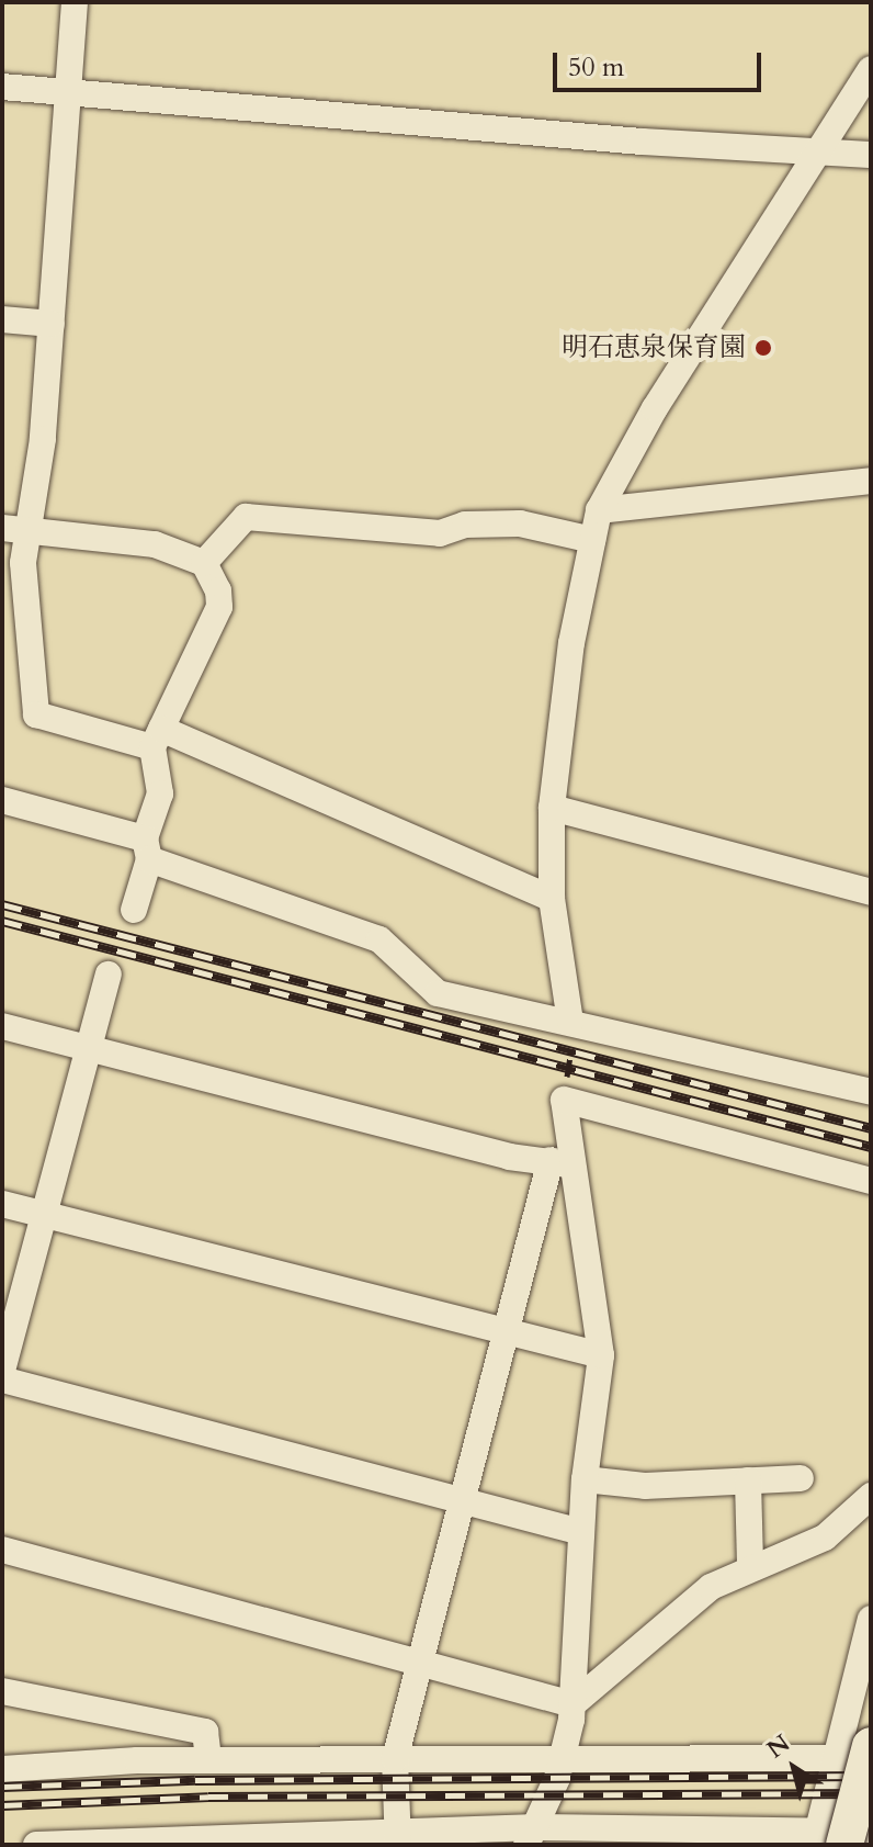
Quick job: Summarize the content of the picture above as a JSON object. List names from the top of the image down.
{
  "places": ["明石恵泉保育園"],
  "scale_bar": "50 m",
  "north": "top left"
}
